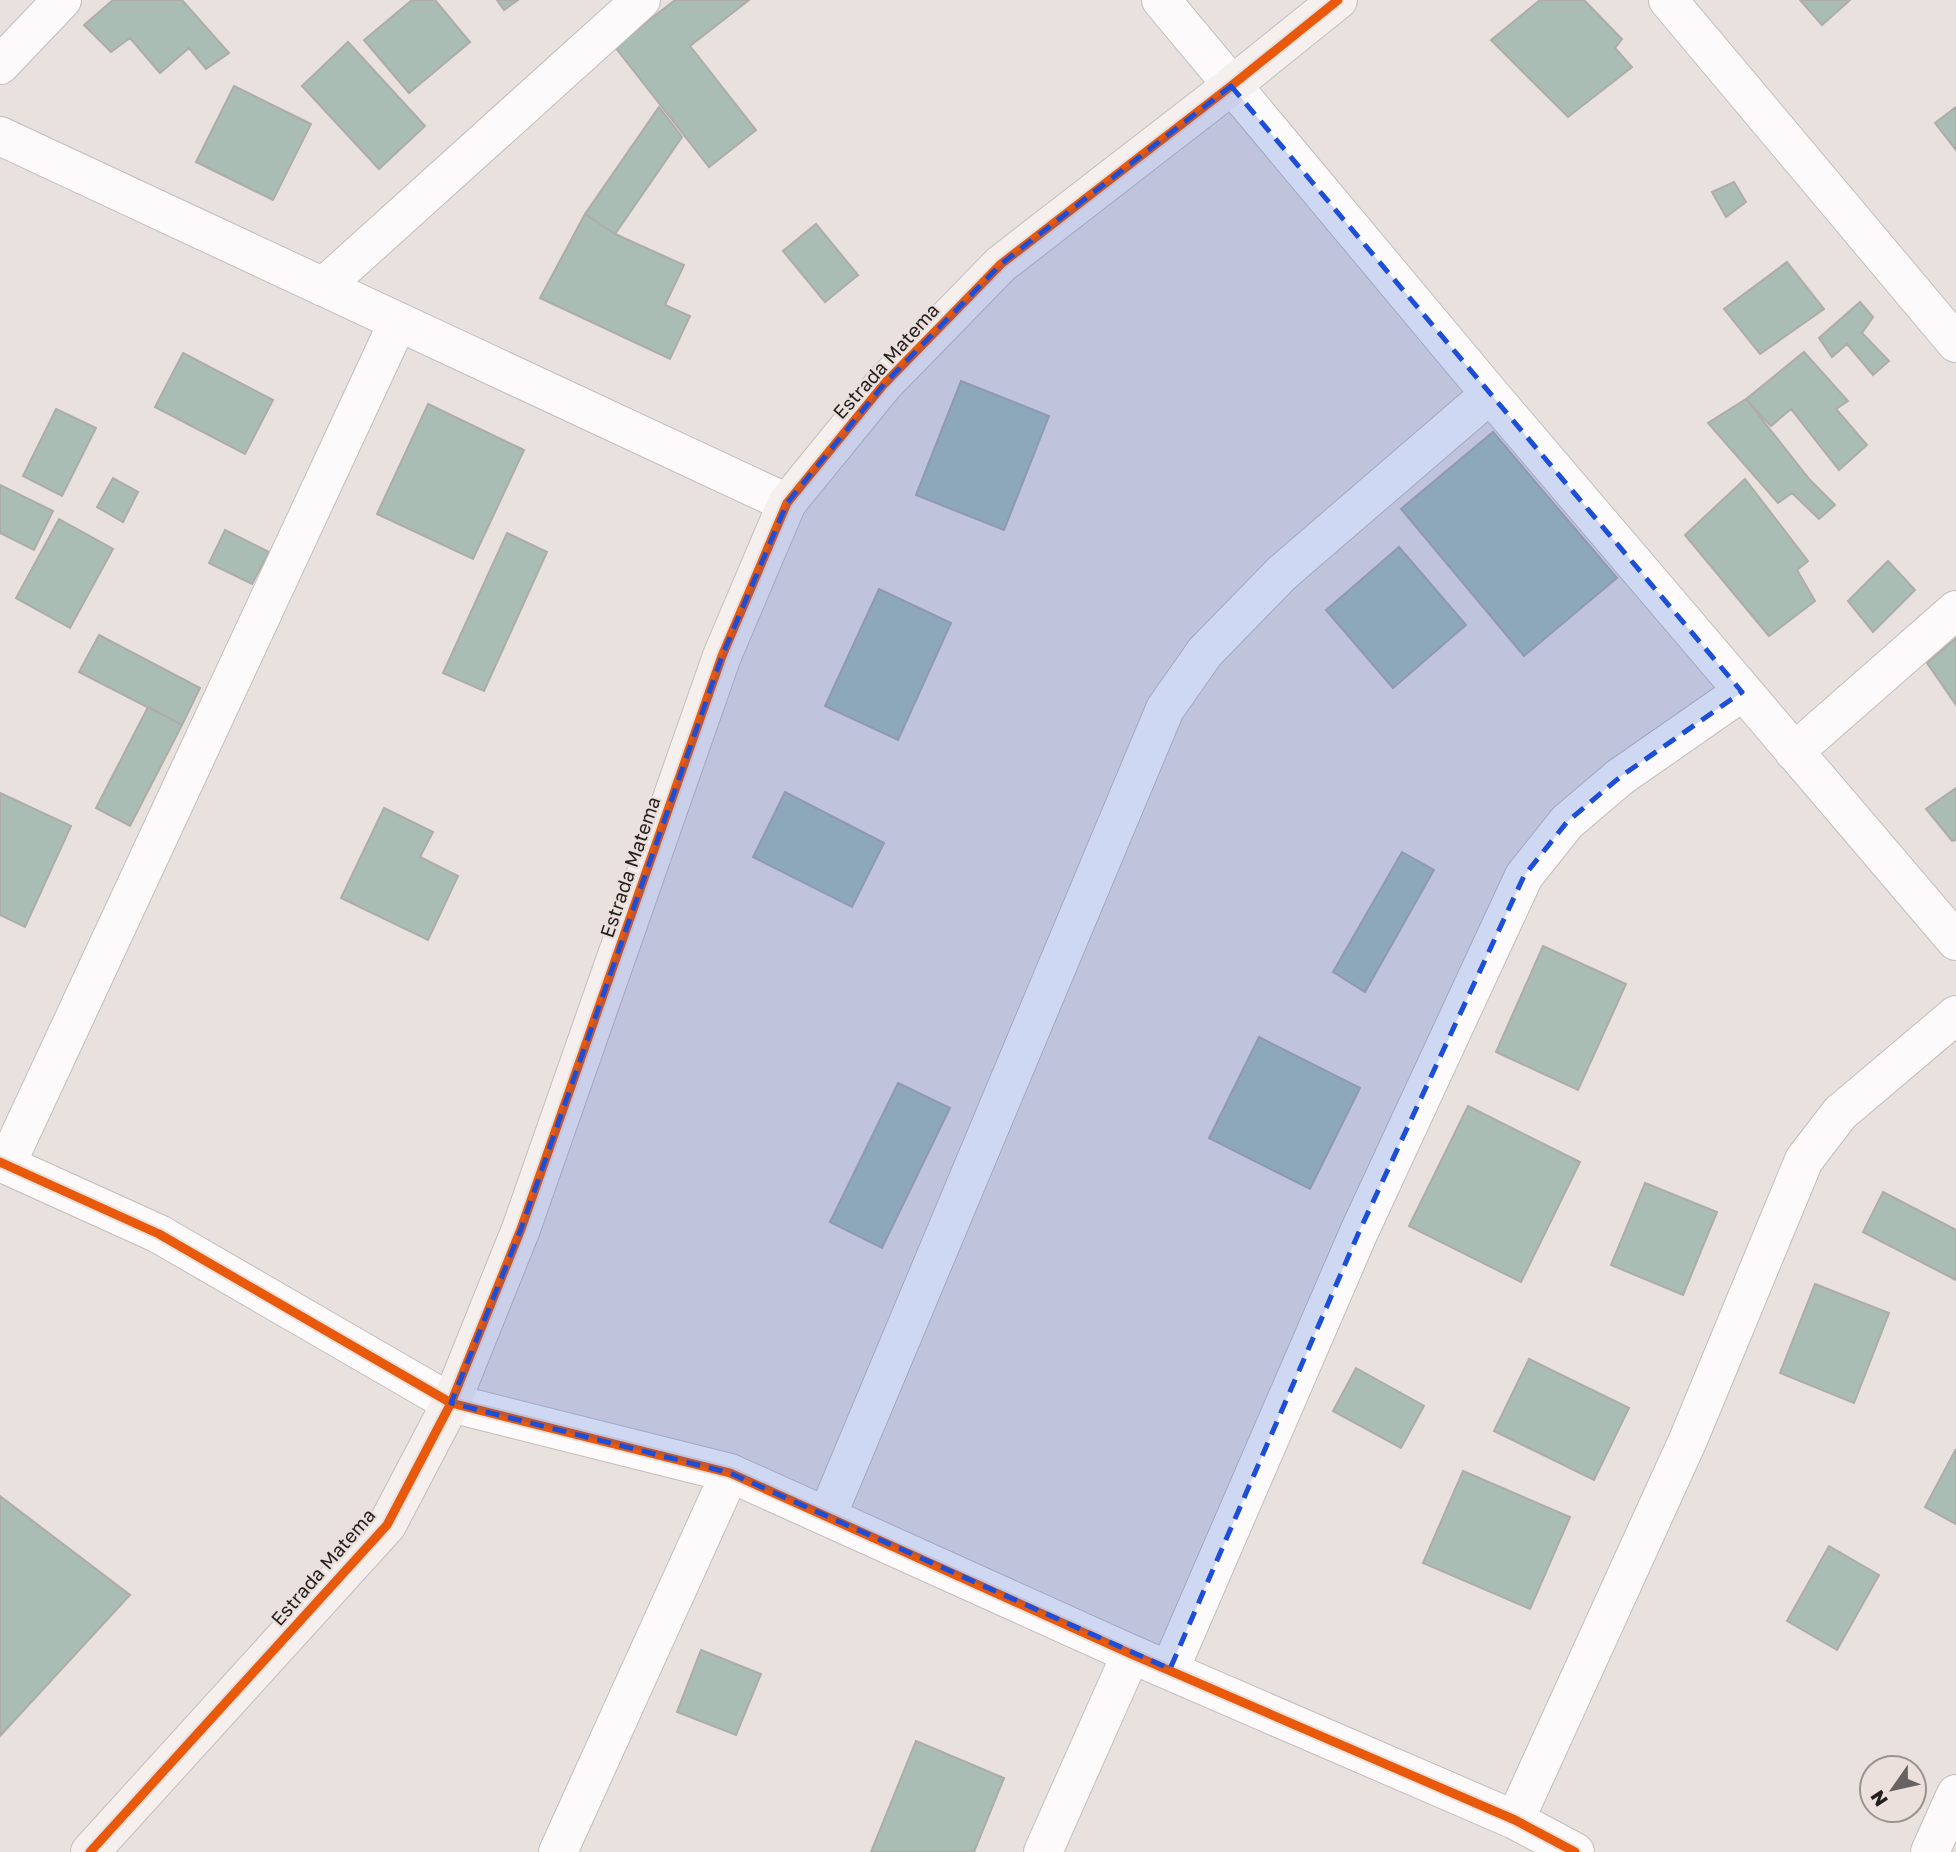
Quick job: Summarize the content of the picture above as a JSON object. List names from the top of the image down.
{
  "streets": {
    "street": ["Estrada Matema"]
  },
  "north": "bottom left"
}
